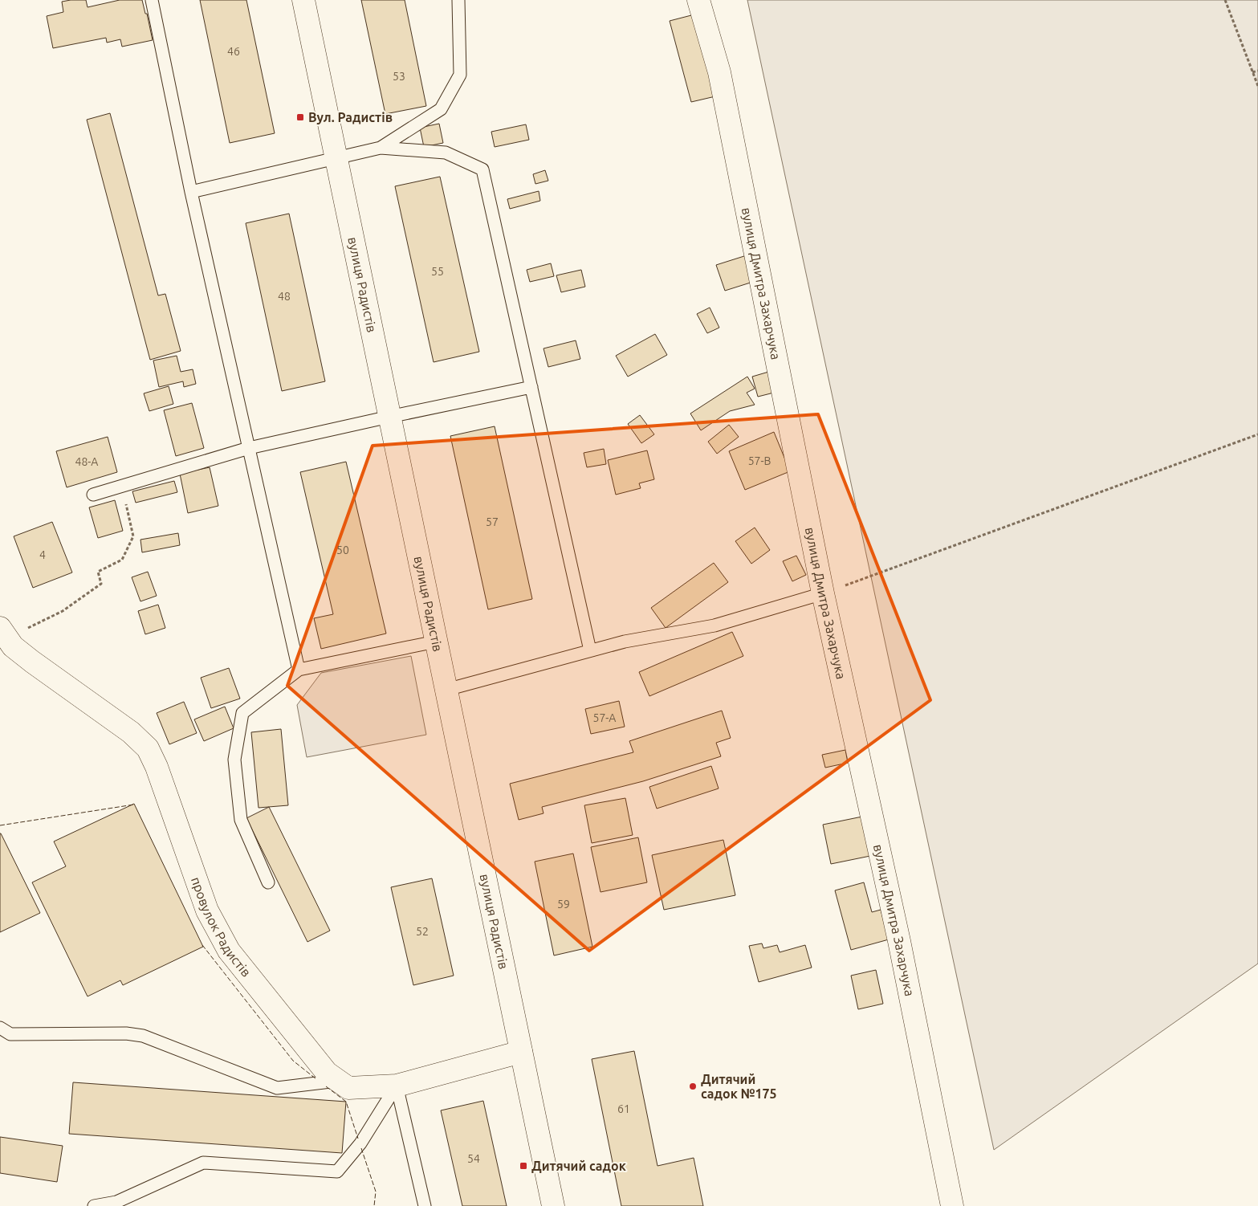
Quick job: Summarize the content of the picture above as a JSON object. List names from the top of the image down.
{
  "streets": {
    "street": ["вулиця Радистів", "вулиця Дмитра Захарчука", "провулок Радистів"]
  },
  "crossings": [
    ["вулиця Радистів", "провулок Радистів"]
  ],
  "places": {
    "transit": ["Вул. Радистів", "Дитячий садок"],
    "other": ["Дитячий садок №175"]
  },
  "house_numbers": [
    "46",
    "53",
    "55",
    "48",
    "57-В",
    "48-А",
    "57",
    "50",
    "4",
    "57-А",
    "59",
    "52",
    "61",
    "54"
  ]
}
